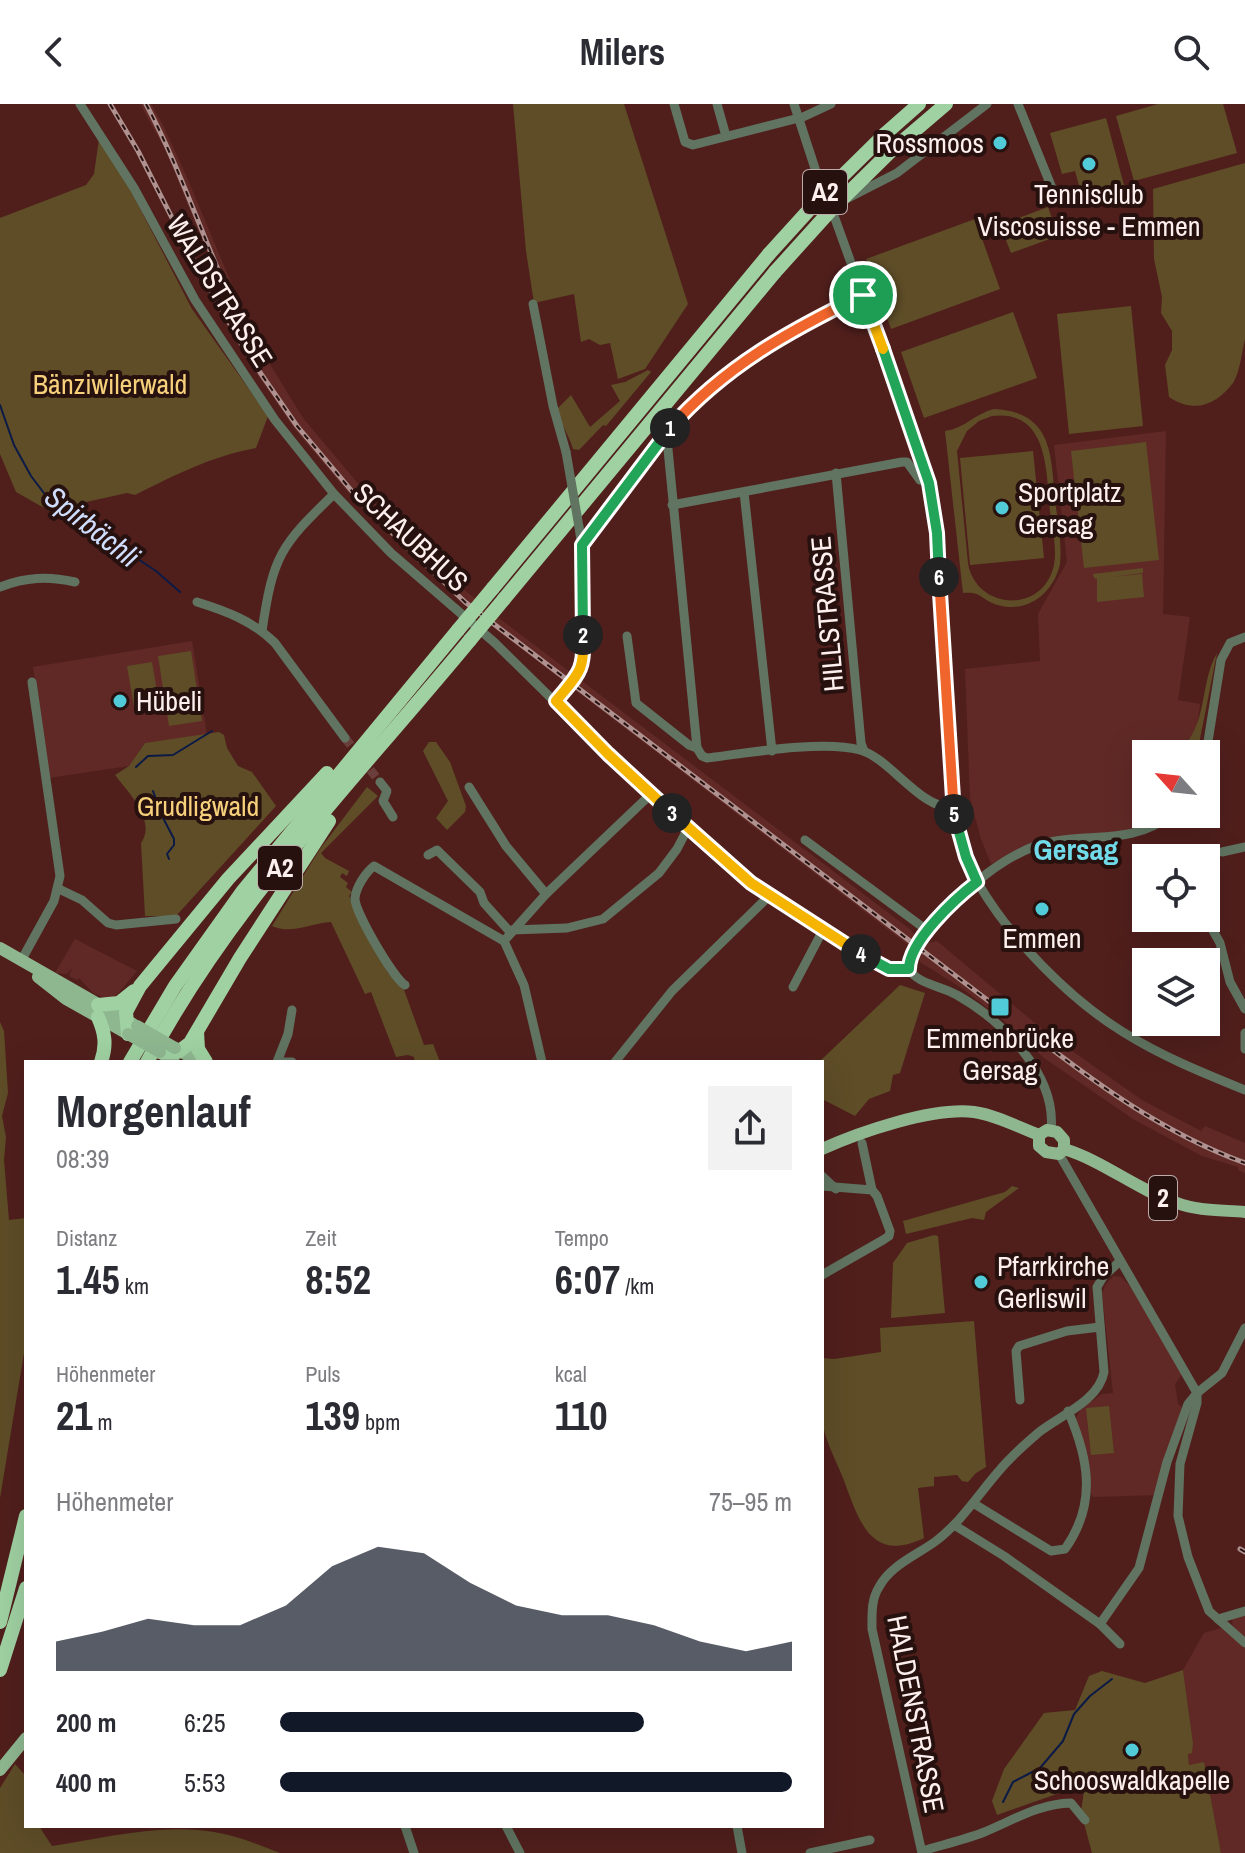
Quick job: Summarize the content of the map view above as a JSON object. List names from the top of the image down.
{
  "streets": {
    "highway": ["A2"],
    "main road": ["2"],
    "street": [
      "WALDSTRASSE",
      "SCHAUBHUS",
      "HILLSTRASSE",
      "HALDENSTRASSE"
    ]
  },
  "crossings": [
    ["WALDSTRASSE", "SCHAUBHUS"]
  ],
  "districts": ["Gersag"],
  "water": ["Spirbächli"],
  "parks": ["Bänziwilerwald", "Grudligwald"],
  "places": {
    "other": [
      "Rossmoos",
      "Tennisclub Viscosuisse - Emmen",
      "Sportplatz Gersag",
      "Hübeli",
      "Emmen",
      "Pfarrkirche Gerliswil",
      "Schooswaldkapelle"
    ],
    "transit": ["Emmenbrücke Gersag"]
  },
  "north": "top left",
  "page": {
    "header": "Milers",
    "pins": [
      "1",
      "6",
      "2",
      "3",
      "5",
      "4"
    ],
    "heading": ["Morgenlauf", "08:39"],
    "stats": [
      ["Distanz", "1.45 km"],
      ["Zeit", "8:52"],
      ["Tempo", "6:07 /km"],
      ["Höhenmeter", "21 m"],
      ["Puls", "139 bpm"],
      ["kcal", "110"]
    ],
    "chart": ["Höhenmeter", "75–95 m"],
    "list": [
      {
        "name": "200 m",
        "note": "6:25"
      },
      {
        "name": "400 m",
        "note": "5:53"
      }
    ]
  }
}
